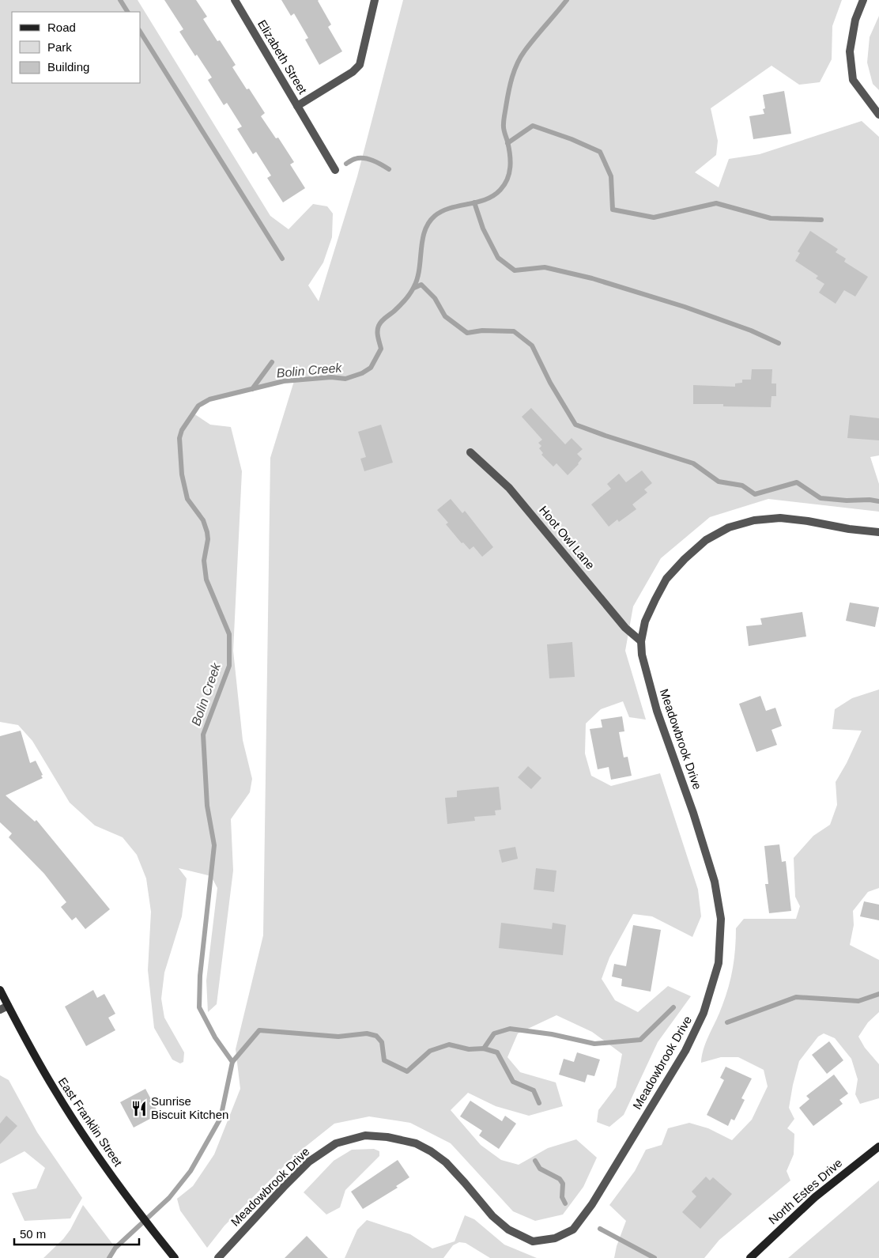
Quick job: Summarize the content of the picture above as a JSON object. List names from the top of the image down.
{
  "streets": {
    "main road": ["East Franklin Street", "North Estes Drive"],
    "street": ["Elizabeth Street", "Hoot Owl Lane", "Meadowbrook Drive"]
  },
  "crossings": [
    ["Hoot Owl Lane", "Meadowbrook Drive"]
  ],
  "water": ["Bolin Creek"],
  "places": {
    "restaurant": ["Sunrise Biscuit Kitchen"]
  },
  "legend": ["Road", "Park", "Building"],
  "scale_bar": "50 m"
}
